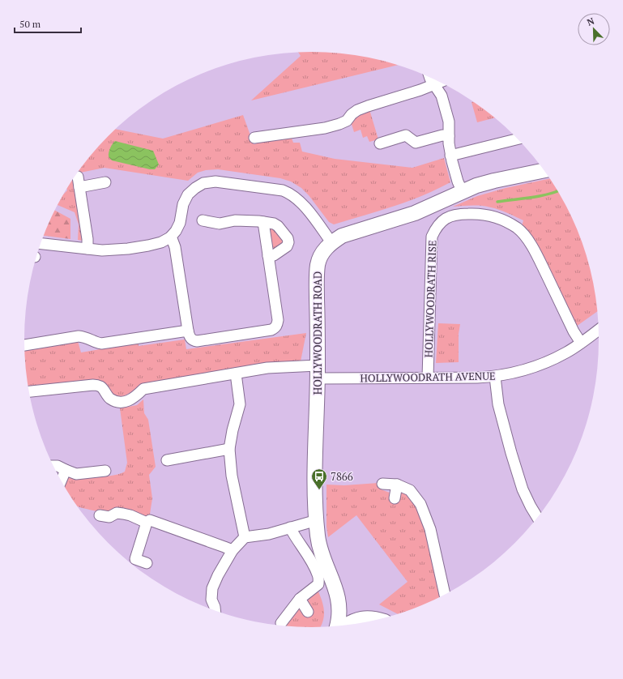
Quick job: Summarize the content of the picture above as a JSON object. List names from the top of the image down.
{
  "streets": {
    "main road": ["HOLLYWOODRATH ROAD"],
    "street": ["HOLLYWOODRATH RISE", "HOLLYWOODRATH AVENUE"]
  },
  "crossings": [
    ["HOLLYWOODRATH RISE", "HOLLYWOODRATH AVENUE"],
    ["HOLLYWOODRATH ROAD", "HOLLYWOODRATH AVENUE"]
  ],
  "places": {
    "bus stop": ["7866"]
  },
  "scale_bar": "50 m",
  "north": "top left"
}
